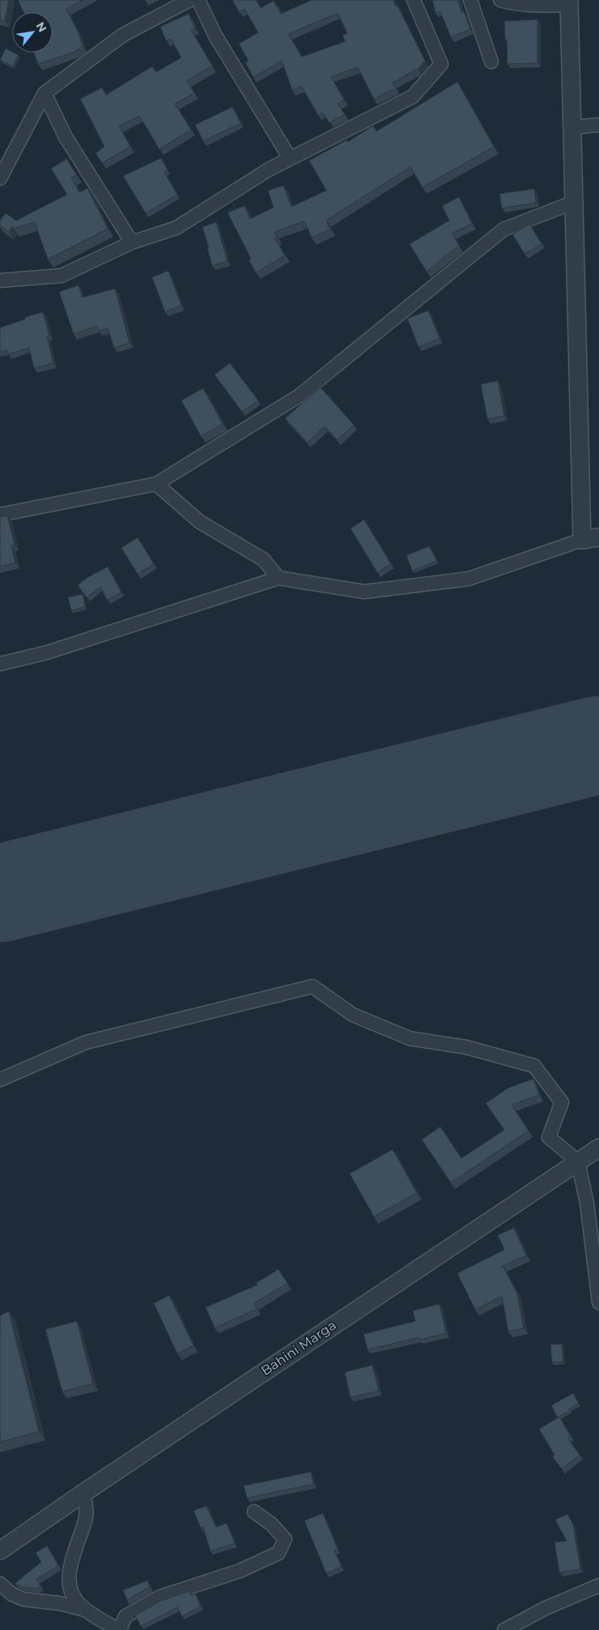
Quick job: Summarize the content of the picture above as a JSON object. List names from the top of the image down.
{
  "streets": {
    "street": ["Bahini Marga"]
  },
  "north": "top right"
}
